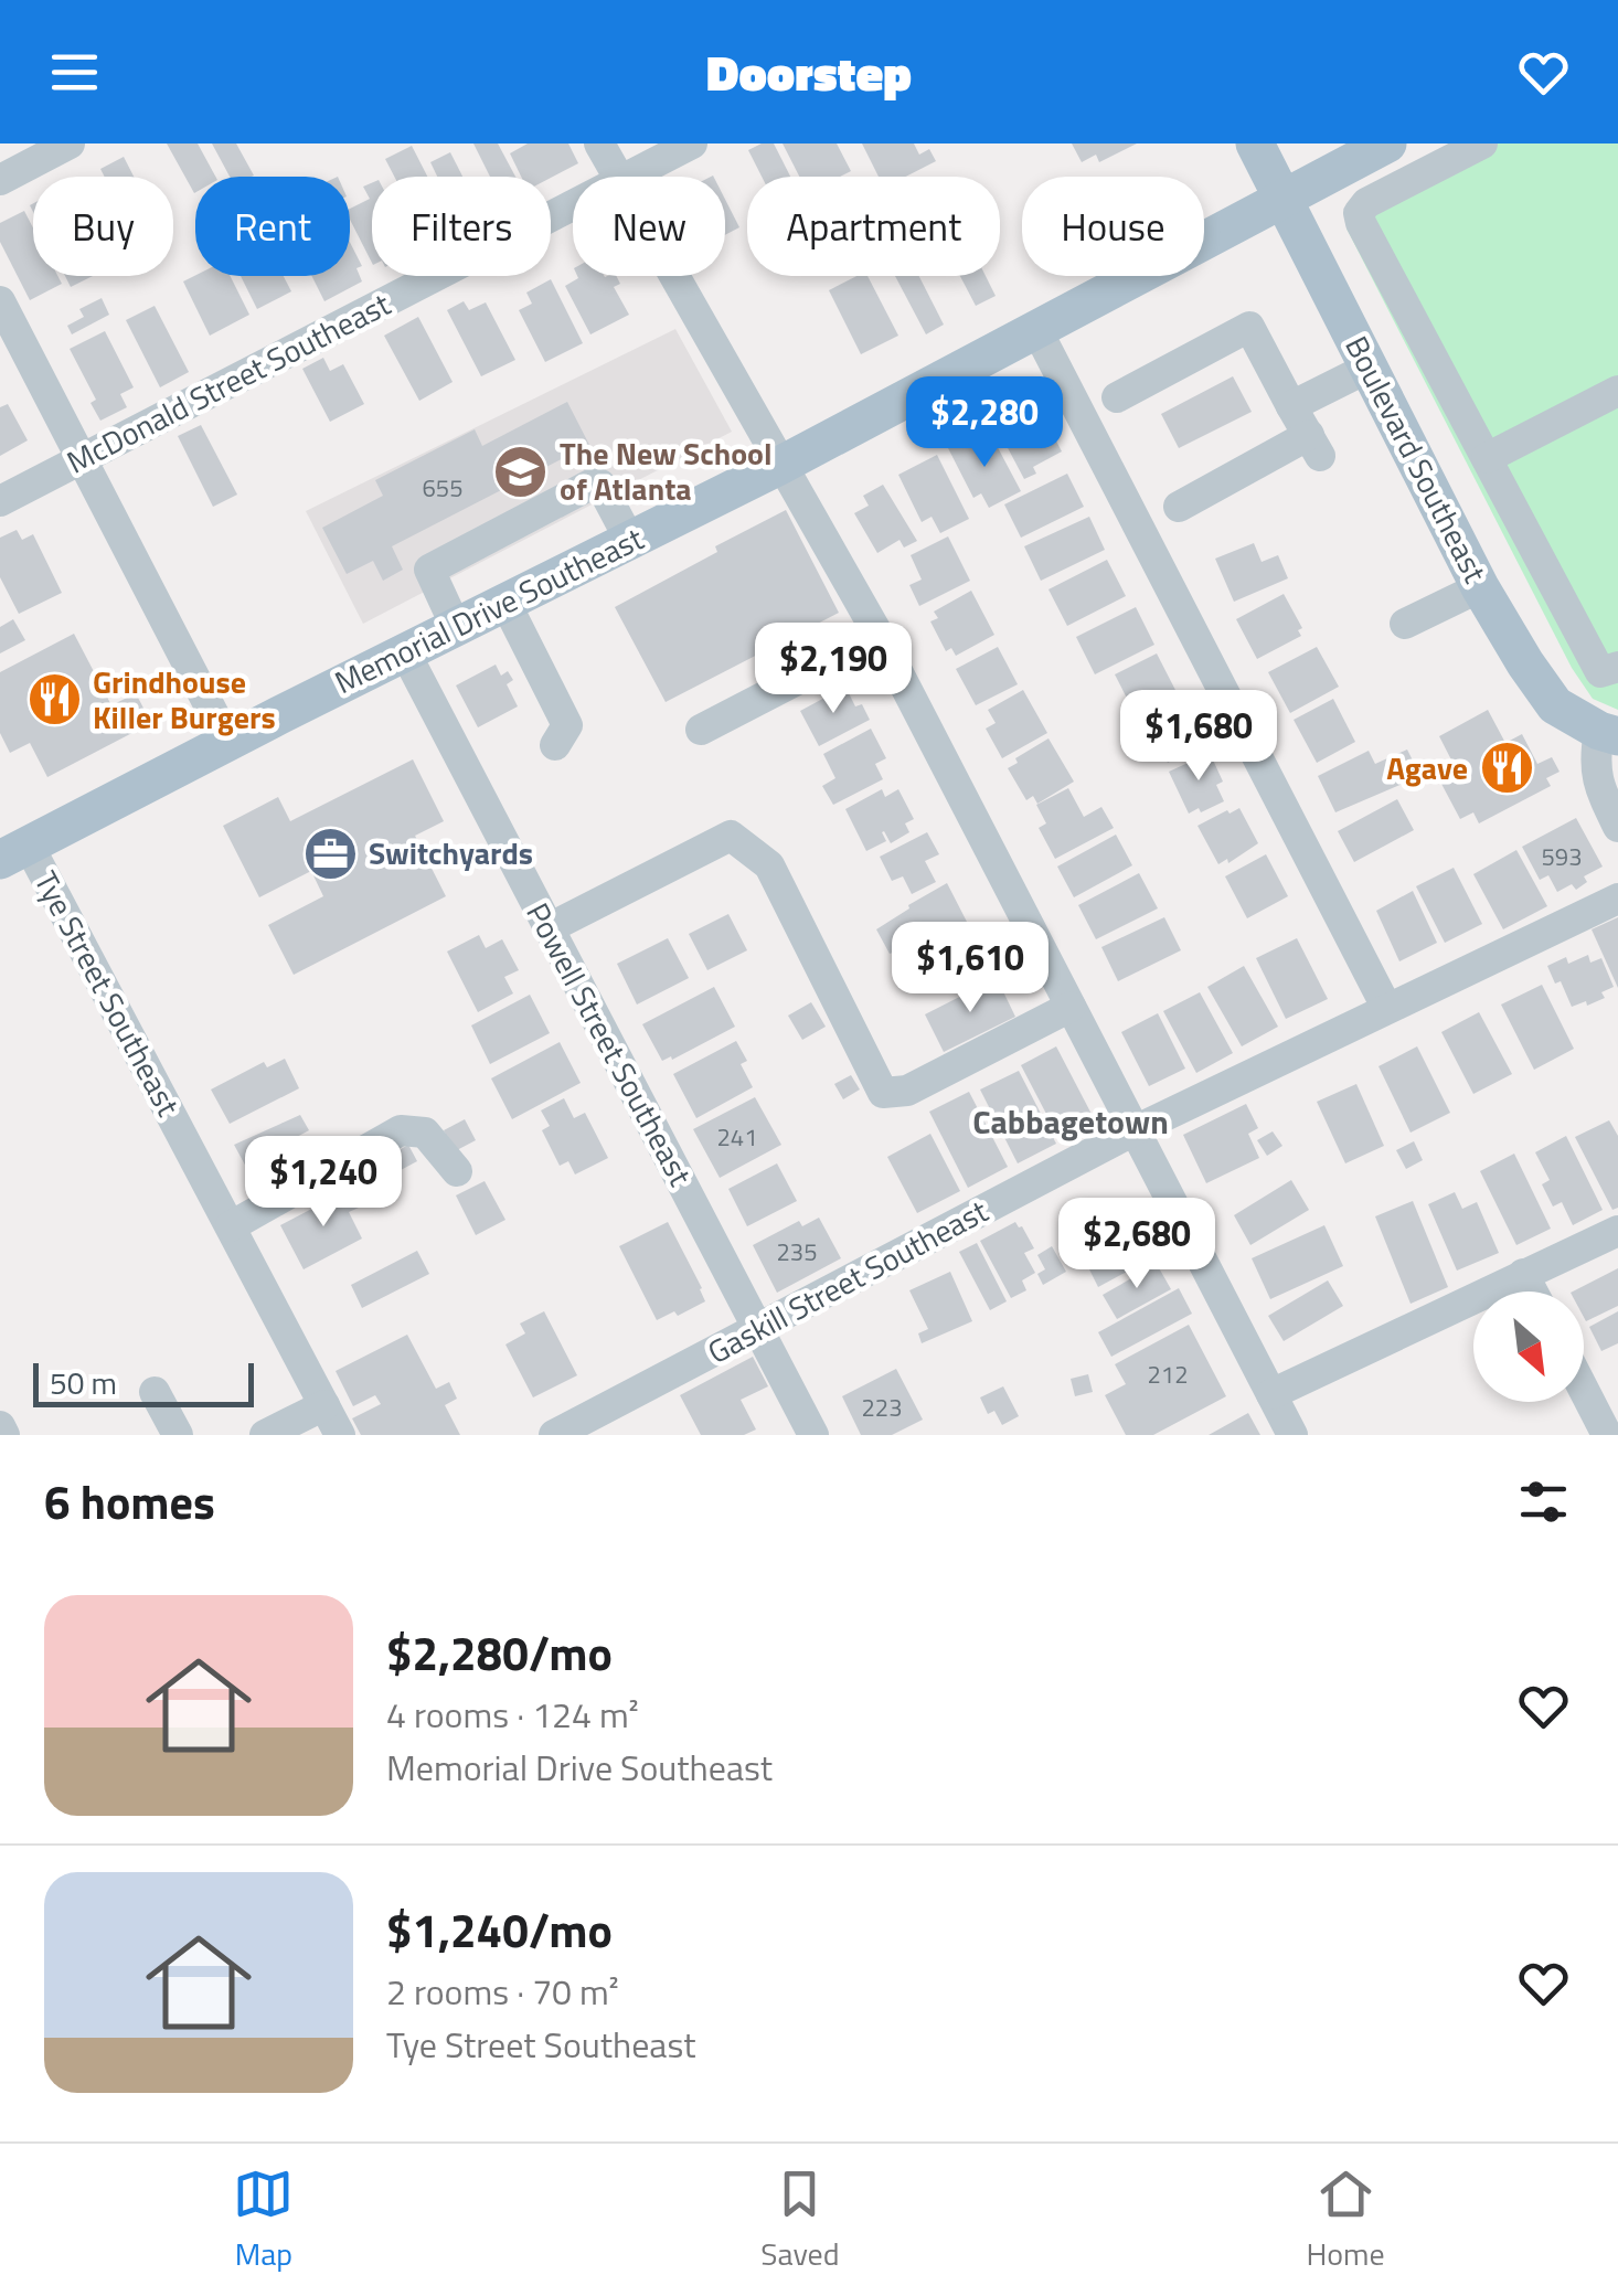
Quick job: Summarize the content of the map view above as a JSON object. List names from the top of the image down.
{
  "streets": {
    "main road": ["Boulevard Southeast", "Memorial Drive Southeast"],
    "street": [
      "McDonald Street Southeast",
      "Tye Street Southeast",
      "Powell Street Southeast",
      "Gaskill Street Southeast"
    ]
  },
  "crossings": [
    ["Boulevard Southeast", "Memorial Drive Southeast"],
    ["Memorial Drive Southeast", "Tye Street Southeast"],
    ["Memorial Drive Southeast", "Powell Street Southeast"],
    ["Powell Street Southeast", "Gaskill Street Southeast"]
  ],
  "districts": ["Cabbagetown"],
  "places": {
    "school or university": ["The New School of Atlanta"],
    "restaurant": ["Grindhouse Killer Burgers", "Agave"],
    "office": ["Switchyards"]
  },
  "house_numbers": [
    "655",
    "593",
    "241",
    "235",
    "212",
    "223"
  ],
  "scale_bar": "50 m",
  "north": "bottom right",
  "page": {
    "header": "Doorstep",
    "chip": [
      "Buy",
      "Rent",
      "Filters",
      "New",
      "Apartment",
      "House"
    ],
    "price": [
      "$2,280",
      "$2,190",
      "$1,680",
      "$1,610",
      "$1,240",
      "$2,680"
    ],
    "scale": "50 m",
    "heading": "6 homes",
    "list": [
      {
        "name": "$2,280/mo",
        "note": "4 rooms · 124 m² · Memorial Drive Southeast"
      },
      {
        "name": "$1,240/mo",
        "note": "2 rooms · 70 m² · Tye Street Southeast"
      }
    ],
    "tabs": ["Map", "Saved", "Home"]
  }
}
